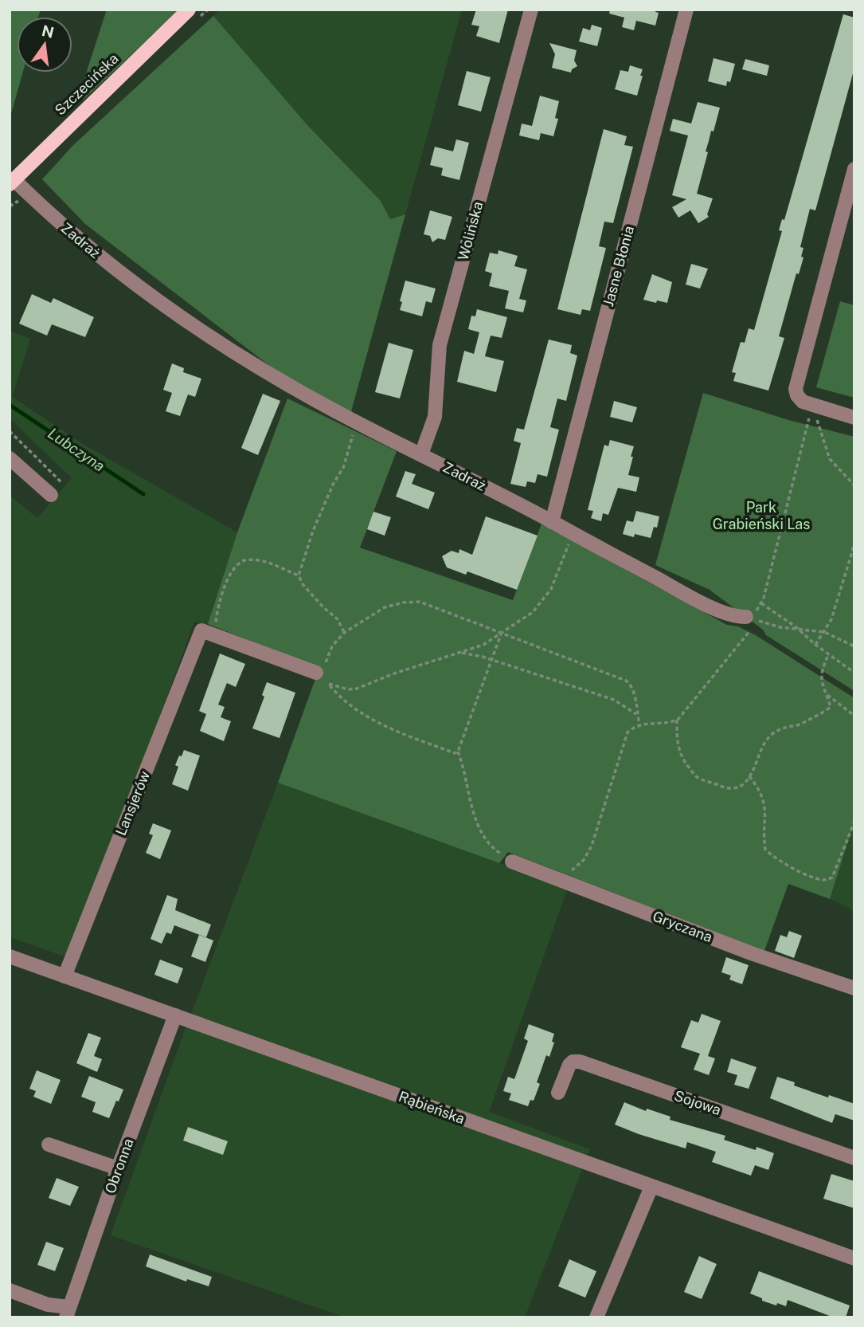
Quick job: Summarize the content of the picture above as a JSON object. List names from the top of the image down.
{
  "streets": {
    "main road": ["Szczecińska"],
    "street": [
      "Wolińska",
      "Zadraż",
      "Jasne Błonia",
      "Lansjerów",
      "Gryczana",
      "Sojowa",
      "Rąbieńska",
      "Obronna"
    ]
  },
  "crossings": [
    ["Szczecińska", "Zadraż"],
    ["Wolińska", "Zadraż"],
    ["Zadraż", "Jasne Błonia"],
    ["Lansjerów", "Rąbieńska"],
    ["Rąbieńska", "Obronna"]
  ],
  "water": ["Lubczyna"],
  "parks": ["Park Grabieński Las"],
  "north": "top"
}
